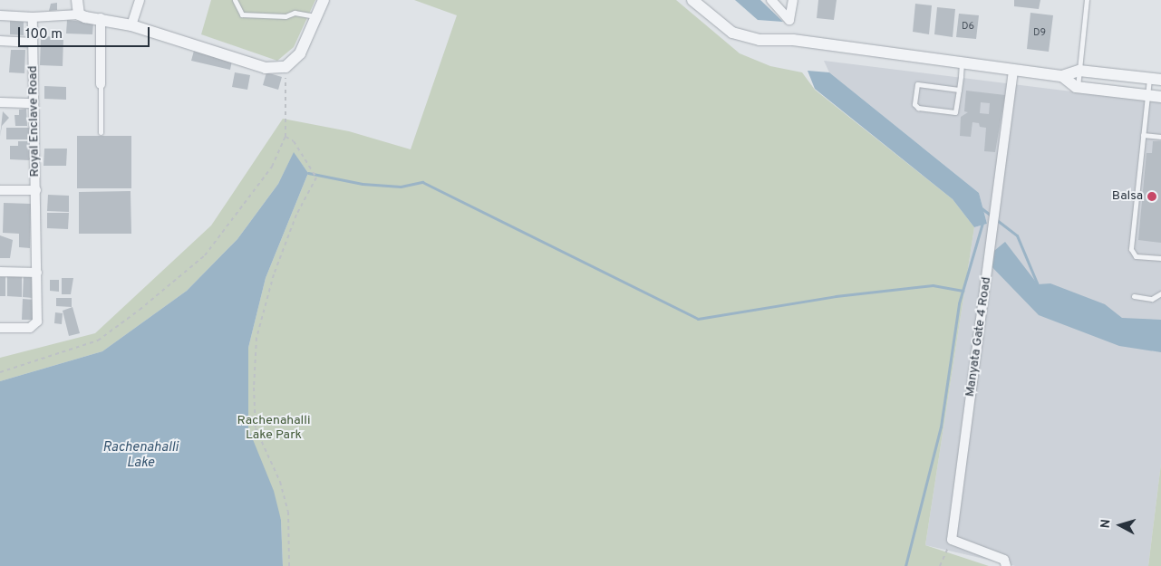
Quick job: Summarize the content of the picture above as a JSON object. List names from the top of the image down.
{
  "streets": {
    "street": ["Royal Enclave Road", "Manyata Gate 4 Road"]
  },
  "water": ["Rachenahalli Lake"],
  "parks": ["Rachenahalli Lake Park"],
  "places": ["Balsa"],
  "house_numbers": ["D6", "D9"],
  "scale_bar": "100 m",
  "north": "left"
}
